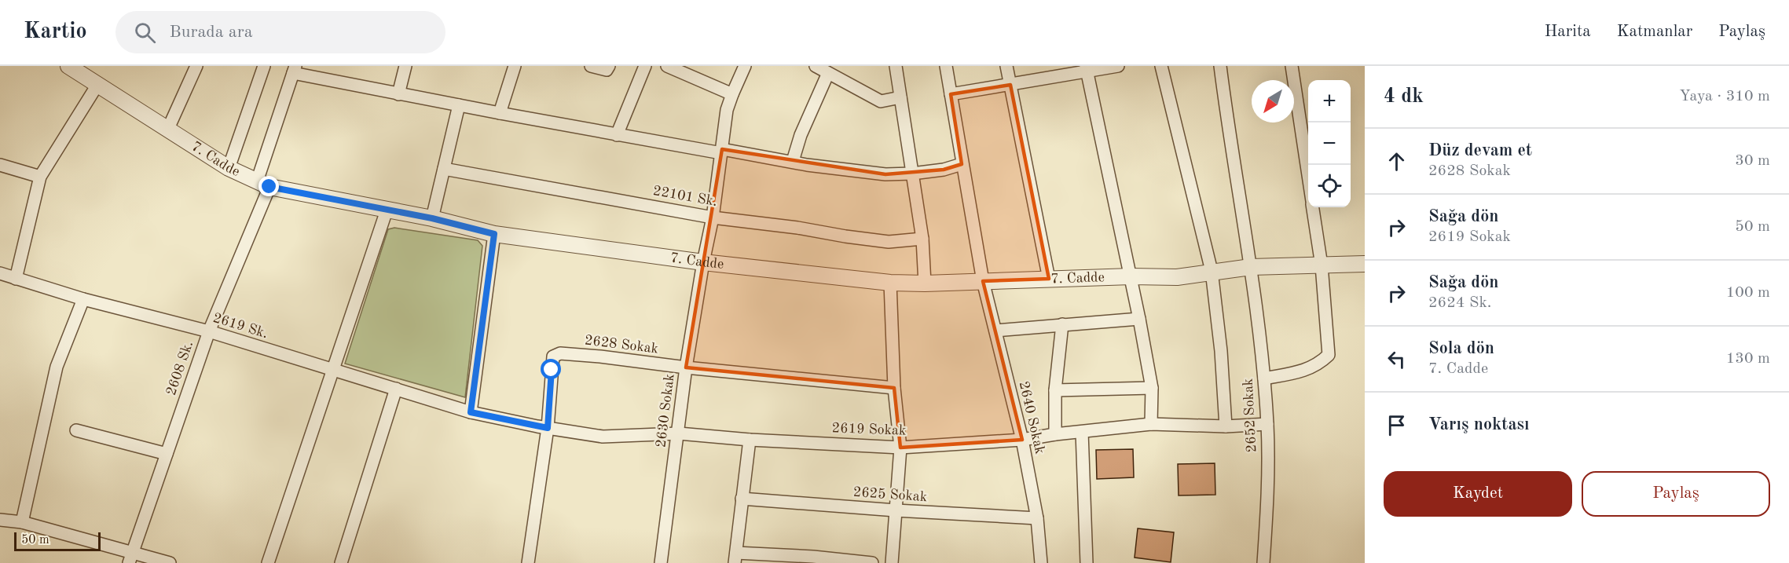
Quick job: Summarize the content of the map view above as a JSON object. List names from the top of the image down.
{
  "streets": {
    "street": [
      "7. Cadde",
      "22101 Sk.",
      "2619 Sk.",
      "2628 Sokak",
      "2608 Sk.",
      "2630 Sokak",
      "2652 Sokak",
      "2640 Sokak",
      "2619 Sokak",
      "2625 Sokak"
    ]
  },
  "crossings": [
    ["7. Cadde", "2608 Sk."],
    ["7. Cadde", "2630 Sokak"],
    ["7. Cadde", "2652 Sokak"],
    ["7. Cadde", "2640 Sokak"],
    ["22101 Sk.", "2630 Sokak"],
    ["2619 Sk.", "2608 Sk."],
    ["2619 Sk.", "2619 Sokak"],
    ["2628 Sokak", "2630 Sokak"],
    ["2628 Sokak", "2619 Sokak"],
    ["2630 Sokak", "2619 Sokak"],
    ["2652 Sokak", "2619 Sokak"],
    ["2640 Sokak", "2619 Sokak"],
    ["2640 Sokak", "2625 Sokak"]
  ],
  "scale_bar": "50 m",
  "north": "bottom left",
  "page": {
    "header": "Kartio",
    "search": "Burada ara",
    "nav": ["Harita", "Katmanlar", "Paylaş"],
    "heading": ["4 dk", "Yaya · 310 m"],
    "map_buttons": ["+", "−"],
    "list": [
      ["Düz devam et", "2628 Sokak", "30 m"],
      ["Sağa dön", "2619 Sokak", "50 m"],
      ["Sağa dön", "2624 Sk.", "100 m"],
      ["Sola dön", "7. Cadde", "130 m"],
      "Varış noktası"
    ],
    "buttons": ["Kaydet", "Paylaş"],
    "scale": "50 m"
  }
}
